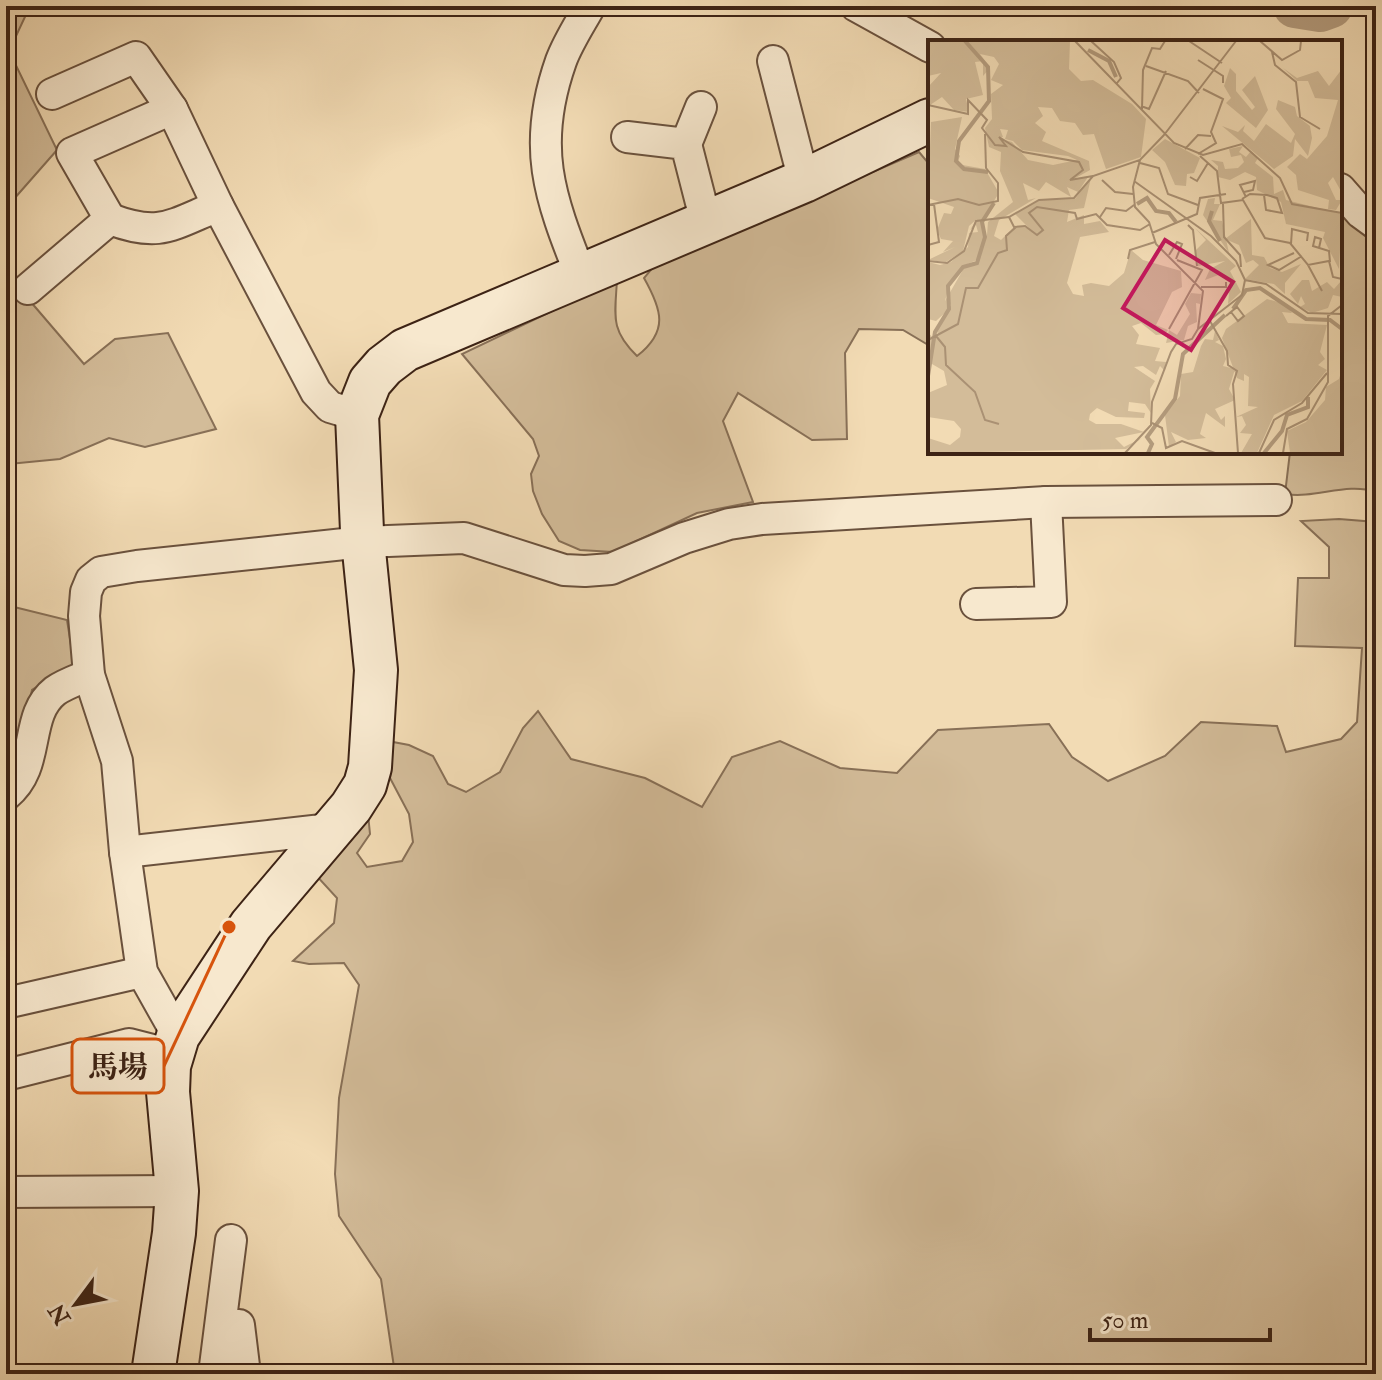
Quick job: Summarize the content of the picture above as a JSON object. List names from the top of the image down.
{
  "places": ["馬場"],
  "scale_bar": "50 m",
  "north": "bottom left"
}
